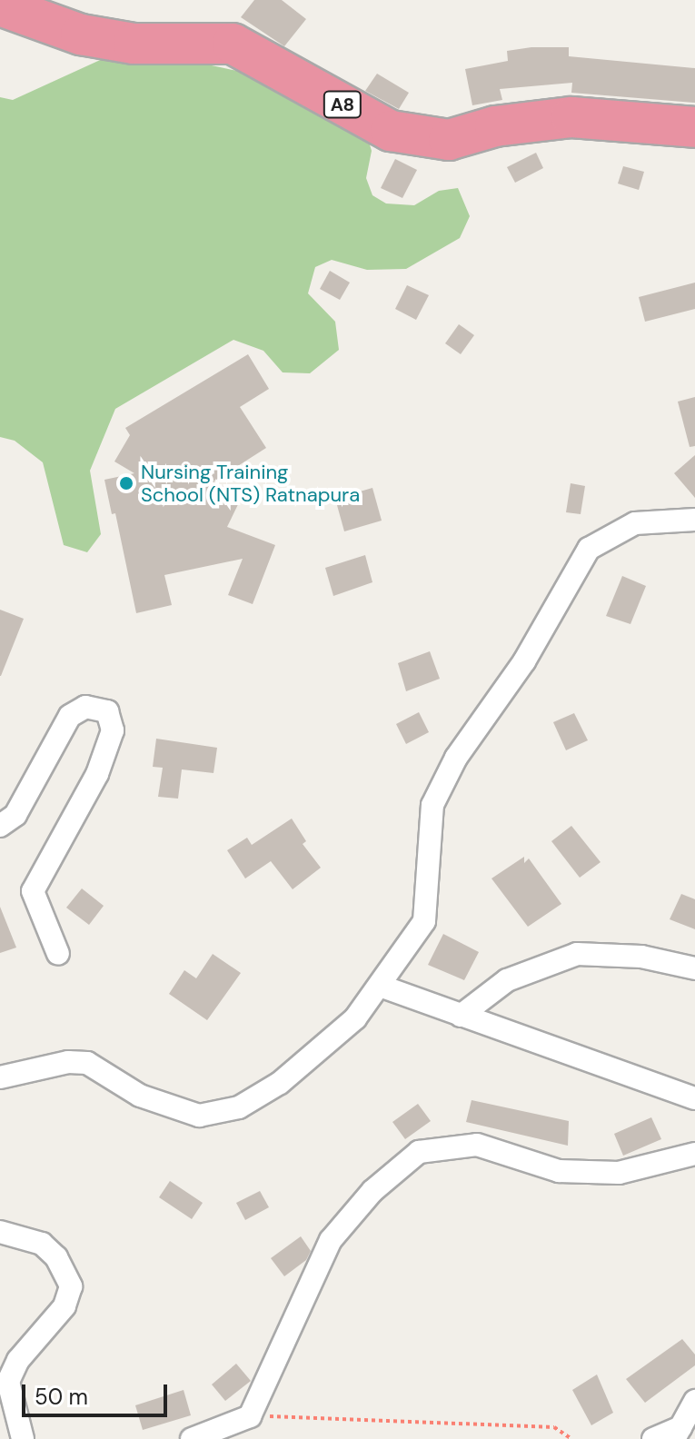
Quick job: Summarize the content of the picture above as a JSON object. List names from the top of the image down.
{
  "streets": {
    "highway": ["A8"]
  },
  "places": ["Nursing Training School (NTS) Ratnapura"],
  "scale_bar": "50 m"
}
